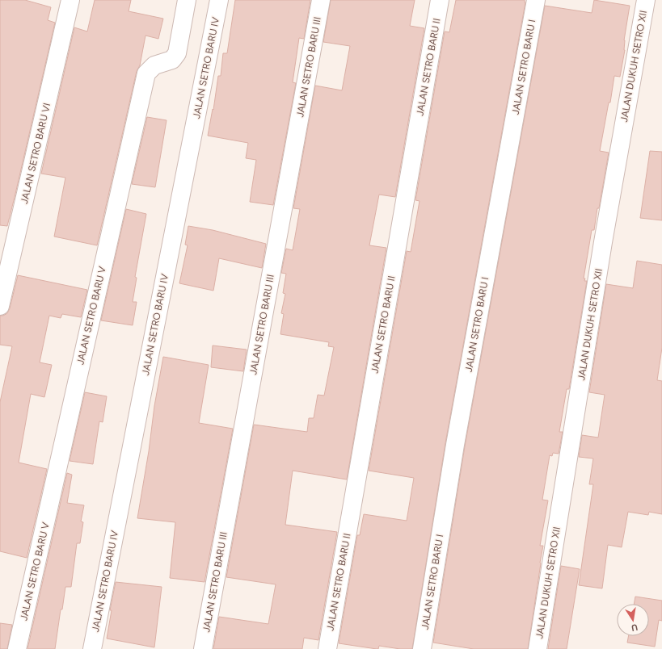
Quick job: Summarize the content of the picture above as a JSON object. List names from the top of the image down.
{
  "streets": {
    "street": [
      "JALAN DUKUH SETRO XII",
      "JALAN SETRO BARU III",
      "JALAN SETRO BARU II",
      "JALAN SETRO BARU I",
      "JALAN SETRO BARU IV",
      "JALAN SETRO BARU VI",
      "JALAN SETRO BARU V"
    ]
  },
  "north": "bottom"
}
